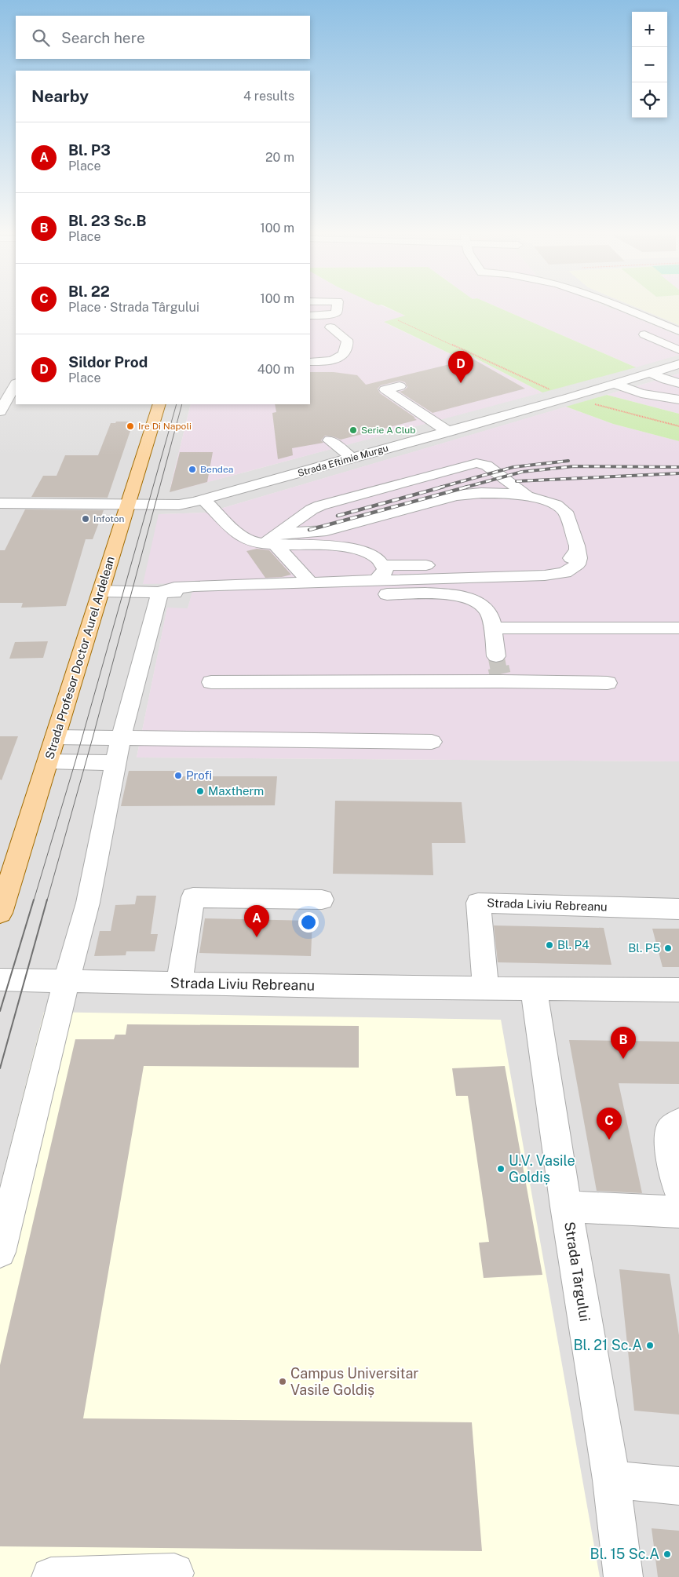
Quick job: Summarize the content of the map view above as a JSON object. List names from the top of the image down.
{
  "streets": {
    "main road": ["Strada Profesor Doctor Aurel Ardelean"],
    "street": ["Strada Eftimie Murgu", "Strada Liviu Rebreanu", "Strada Târgului"]
  },
  "crossings": [
    ["Strada Eftimie Murgu", "Strada Profesor Doctor Aurel Ardelean"],
    ["Strada Liviu Rebreanu", "Strada Târgului"]
  ],
  "places": [
    "Ire Di Napoli",
    "Serie A Club",
    "Bendea",
    "Infoton",
    "Profi",
    "Maxtherm",
    "Bl. P4",
    "Bl. P5",
    "U.V. Vasile Goldiș",
    "Bl. 21 Sc.A",
    "Campus Universitar Vasile Goldiș",
    "Bl. 15 Sc.A"
  ],
  "page": {
    "map_buttons": ["+", "−"],
    "search": "Search here",
    "heading": ["Nearby", "4 results"],
    "list": [
      {
        "mark": "A",
        "name": "Bl. P3",
        "note": "Place",
        "value": "20 m"
      },
      {
        "mark": "B",
        "name": "Bl. 23 Sc.B",
        "note": "Place",
        "value": "100 m"
      },
      {
        "mark": "C",
        "name": "Bl. 22",
        "note": "Place · Strada Târgului",
        "value": "100 m"
      },
      {
        "mark": "D",
        "name": "Sildor Prod",
        "note": "Place",
        "value": "400 m"
      }
    ],
    "pins": [
      "D",
      "A",
      "B",
      "C"
    ]
  }
}
